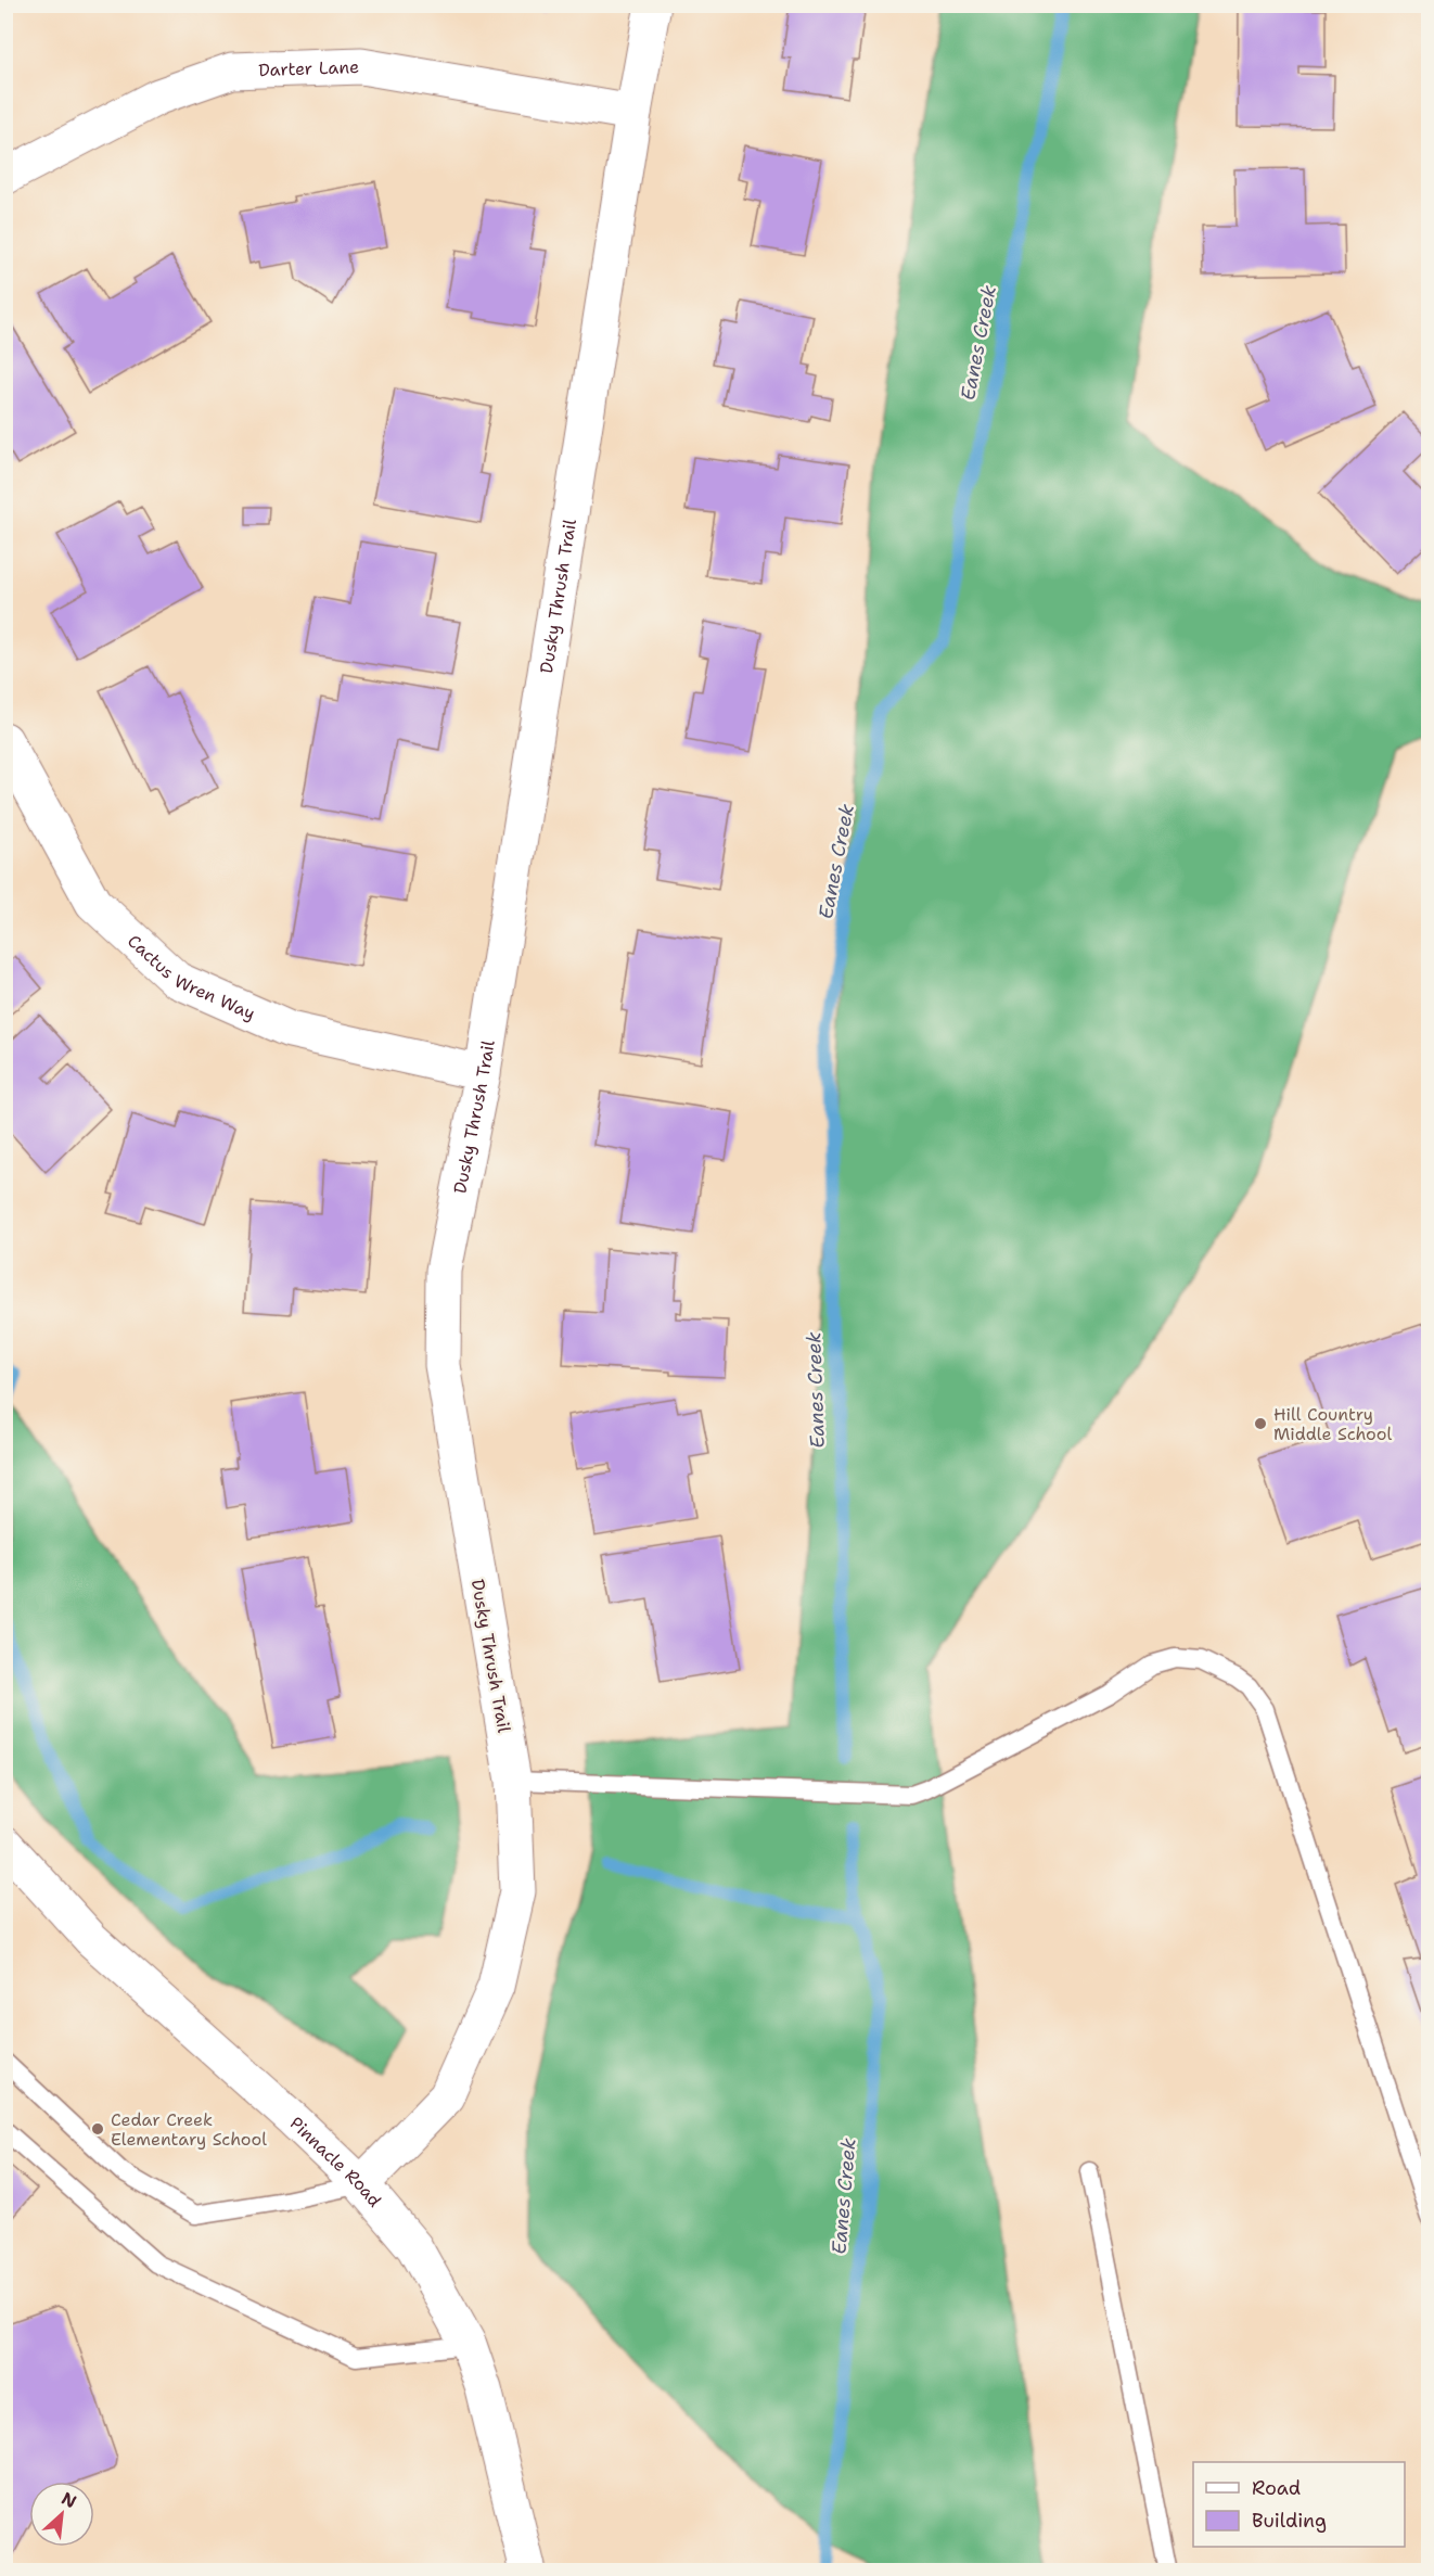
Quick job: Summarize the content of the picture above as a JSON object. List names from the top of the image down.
{
  "streets": {
    "street": [
      "Darter Lane",
      "Dusky Thrush Trail",
      "Cactus Wren Way",
      "Pinnacle Road"
    ]
  },
  "crossings": [
    ["Darter Lane", "Dusky Thrush Trail"],
    ["Dusky Thrush Trail", "Cactus Wren Way"],
    ["Dusky Thrush Trail", "Pinnacle Road"]
  ],
  "water": ["Eanes Creek"],
  "places": ["Hill Country Middle School", "Cedar Creek Elementary School"],
  "legend": ["Road", "Building"],
  "north": "top right"
}
